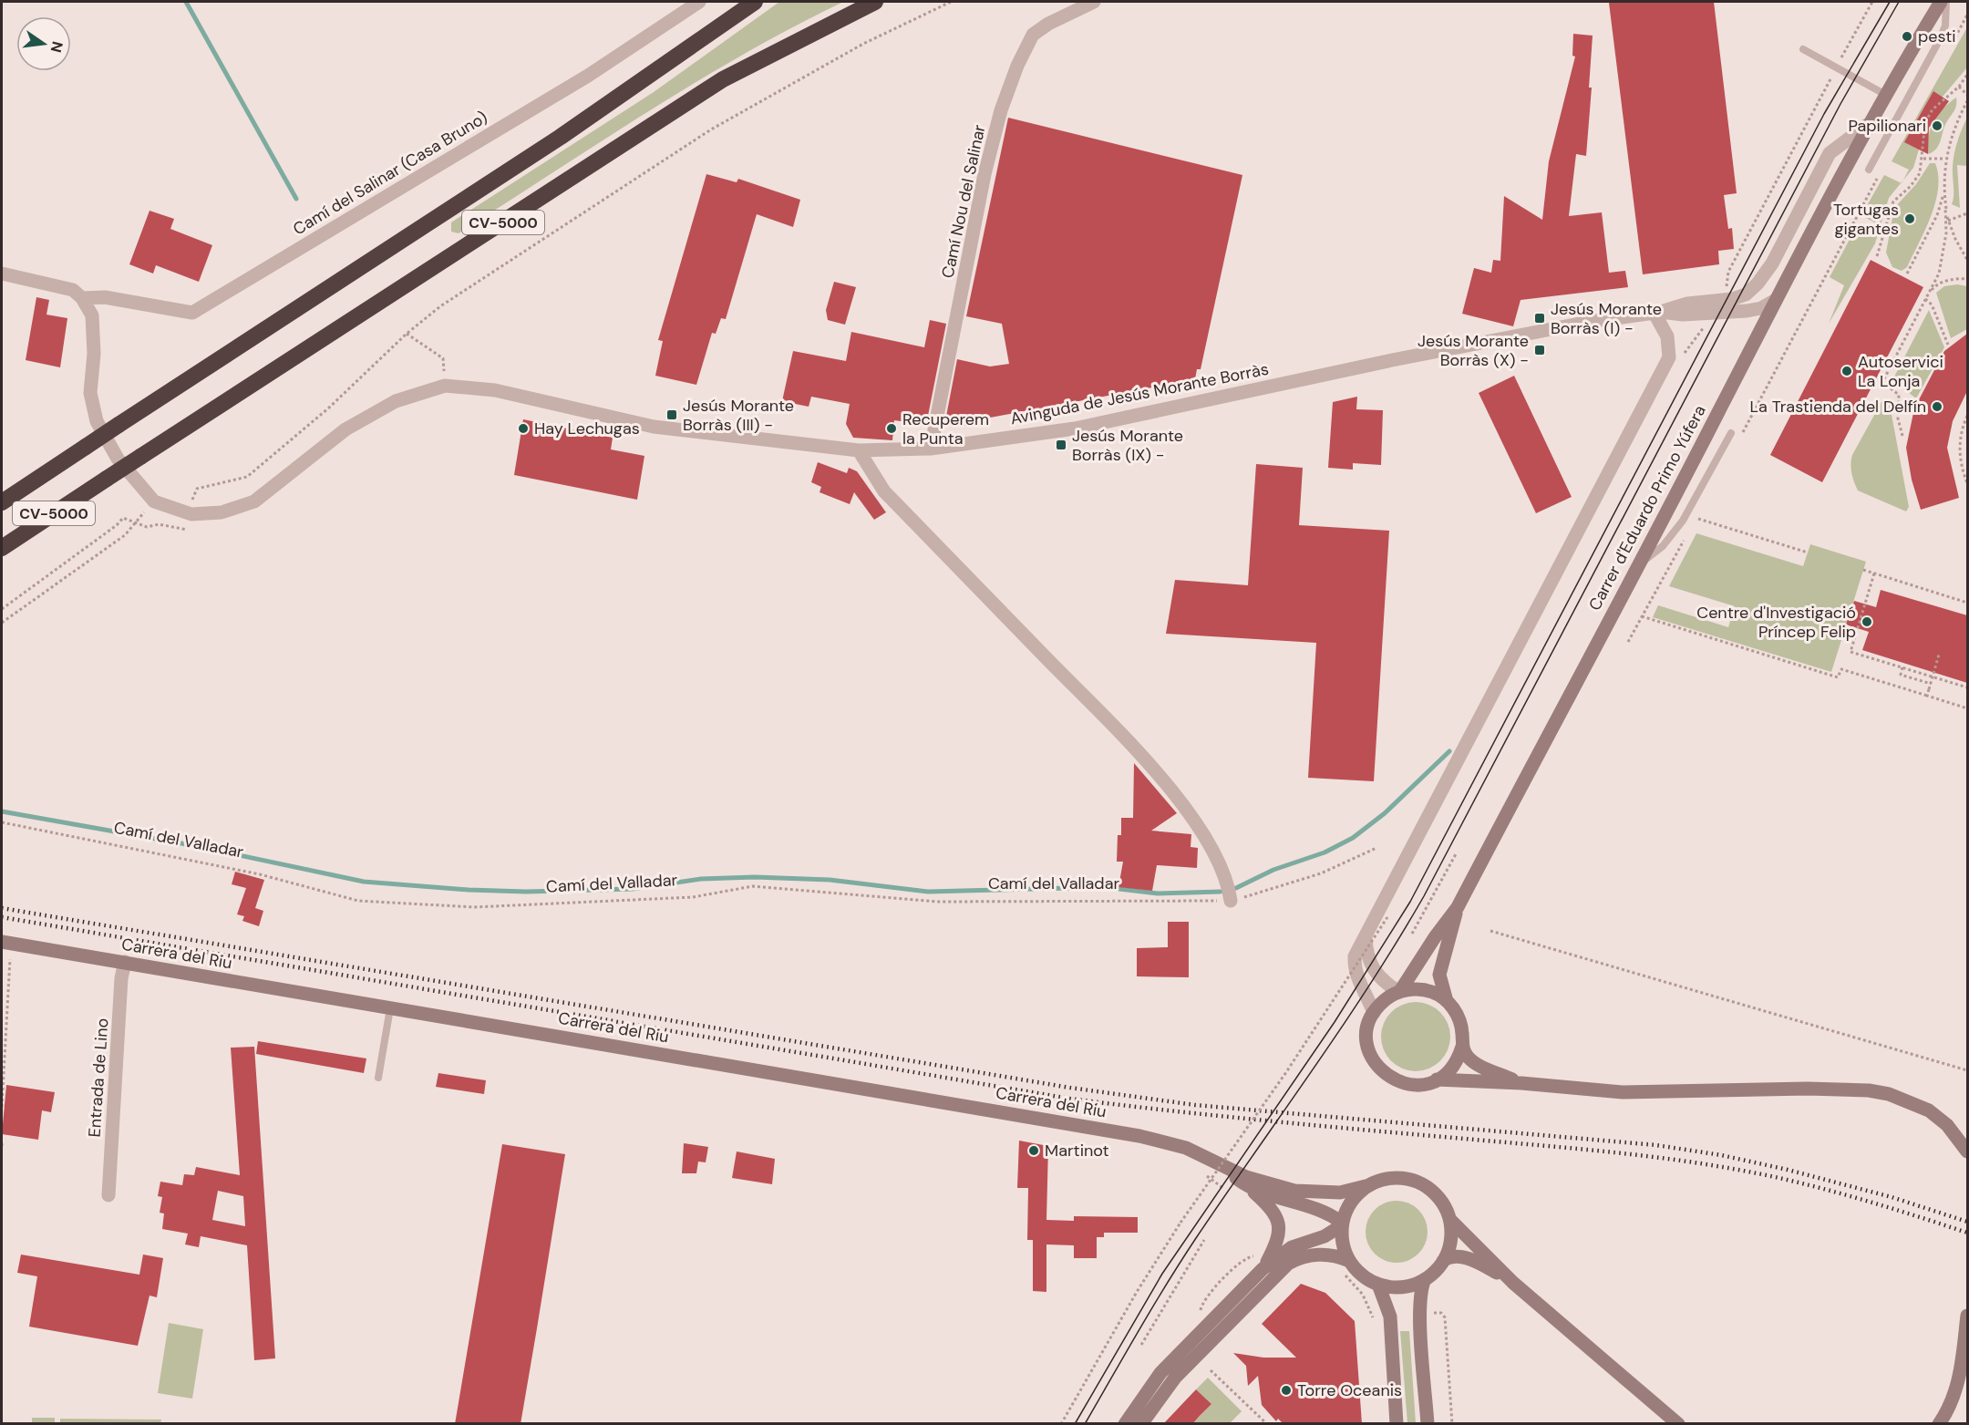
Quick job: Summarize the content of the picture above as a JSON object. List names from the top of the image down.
{
  "streets": {
    "highway": ["CV-5000"],
    "main road": ["Carrer d'Eduardo Primo Yúfera", "Carrera del Riu"],
    "street": [
      "Camí del Salinar (Casa Bruno)",
      "Camí Nou del Salinar",
      "Avinguda de Jesús Morante Borràs",
      "Entrada de Lino"
    ],
    "path": ["Camí del Valladar"]
  },
  "crossings": [
    ["Camí Nou del Salinar", "Avinguda de Jesús Morante Borràs"],
    ["Avinguda de Jesús Morante Borràs", "Carrer d'Eduardo Primo Yúfera"],
    ["Carrera del Riu", "Entrada de Lino"]
  ],
  "places": {
    "other": [
      "pesti",
      "Papilionari",
      "Tortugas gigantes",
      "Autoservici La Lonja",
      "La Trastienda del Delfín",
      "Hay Lechugas",
      "Recuperem la Punta",
      "Centre d'Investigació Príncep Felip",
      "Martinot",
      "Torre Oceanis"
    ],
    "transit": [
      "Jesús Morante Borràs (I) -",
      "Jesús Morante Borràs (X) -",
      "Jesús Morante Borràs (III) -",
      "Jesús Morante Borràs (IX) -"
    ]
  },
  "north": "right"
}
